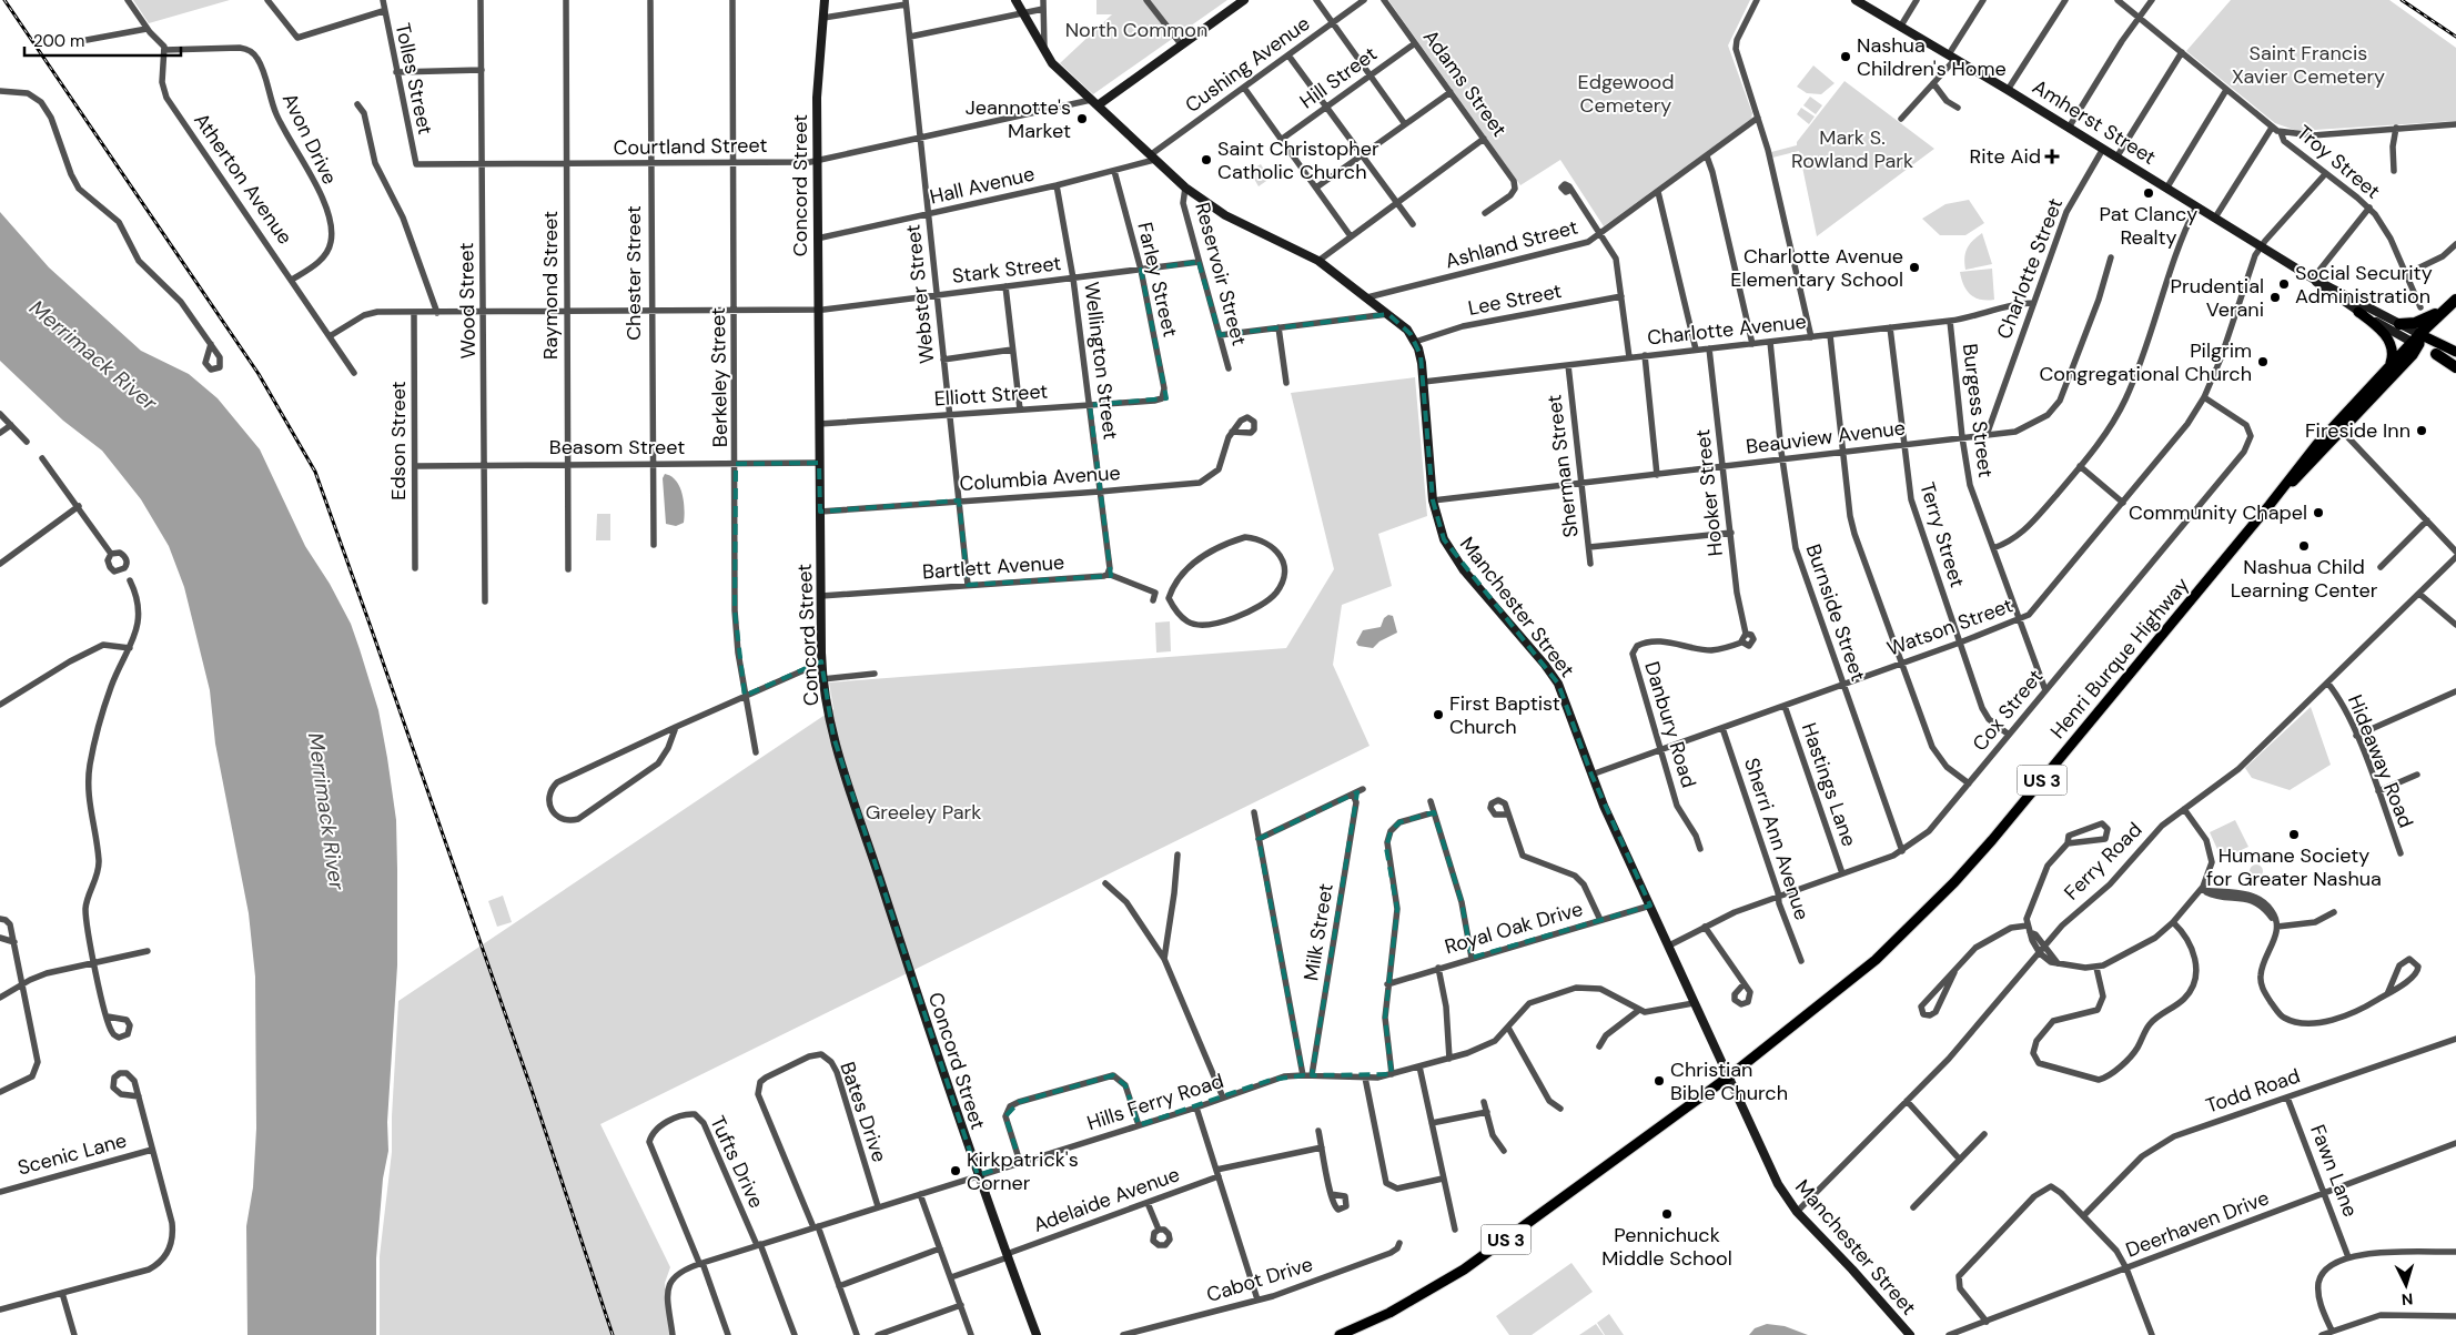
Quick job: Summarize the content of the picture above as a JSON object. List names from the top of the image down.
{
  "streets": {
    "highway": ["US 3"],
    "main road": [
      "Amherst Street",
      "Concord Street",
      "Manchester Street",
      "Henri Burque Highway"
    ],
    "street": [
      "Cushing Avenue",
      "Hill Street",
      "Tolles Street",
      "Adams Street",
      "Avon Drive",
      "Courtland Street",
      "Troy Street",
      "Atherton Avenue",
      "Hall Avenue",
      "Ashland Street",
      "Charlotte Street",
      "Stark Street",
      "Chester Street",
      "Reservoir Street",
      "Farley Street",
      "Raymond Street",
      "Webster Street",
      "Lee Street",
      "Wood Street",
      "Charlotte Avenue",
      "Wellington Street",
      "Berkeley Street",
      "Elliott Street",
      "Burgess Street",
      "Beauview Avenue",
      "Edson Street",
      "Beasom Street",
      "Sherman Street",
      "Columbia Avenue",
      "Hooker Street",
      "Terry Street",
      "Bartlett Avenue",
      "Burnside Street",
      "Watson Street",
      "Cox Street",
      "Danbury Road",
      "Hideaway Road",
      "Hastings Lane",
      "Sherri Ann Avenue",
      "Ferry Road",
      "Royal Oak Drive",
      "Milk Street",
      "Todd Road",
      "Hills Ferry Road",
      "Bates Drive",
      "Scenic Lane",
      "Tufts Drive",
      "Fawn Lane",
      "Adelaide Avenue",
      "Deerhaven Drive",
      "Cabot Drive"
    ]
  },
  "crossings": [
    ["Cushing Avenue", "Hall Avenue"],
    ["Cushing Avenue", "Manchester Street"],
    ["Hill Street", "Adams Street"],
    ["Tolles Street", "Courtland Street"],
    ["Amherst Street", "Charlotte Street"],
    ["Amherst Street", "Watson Street"],
    ["Amherst Street", "Henri Burque Highway"],
    ["Amherst Street", "US 3"],
    ["Avon Drive", "Atherton Avenue"],
    ["Courtland Street", "Concord Street"],
    ["Courtland Street", "Chester Street"],
    ["Courtland Street", "Raymond Street"],
    ["Courtland Street", "Webster Street"],
    ["Courtland Street", "Wood Street"],
    ["Courtland Street", "Berkeley Street"],
    ["Courtland Street", "Manchester Street"],
    ["Troy Street", "Watson Street"],
    ["Atherton Avenue", "Stark Street"],
    ["Concord Street", "Hall Avenue"],
    ["Concord Street", "Stark Street"],
    ["Concord Street", "Elliott Street"],
    ["Concord Street", "Beasom Street"],
    ["Concord Street", "Columbia Avenue"],
    ["Concord Street", "Bartlett Avenue"],
    ["Concord Street", "Hills Ferry Road"],
    ["Concord Street", "Adelaide Avenue"],
    ["Hall Avenue", "Farley Street"],
    ["Hall Avenue", "Webster Street"],
    ["Hall Avenue", "Wellington Street"],
    ["Hall Avenue", "Manchester Street"],
    ["Ashland Street", "Manchester Street"],
    ["Charlotte Street", "Charlotte Avenue"],
    ["Charlotte Street", "Beauview Avenue"],
    ["Stark Street", "Chester Street"],
    ["Stark Street", "Reservoir Street"],
    ["Stark Street", "Farley Street"],
    ["Stark Street", "Raymond Street"],
    ["Stark Street", "Webster Street"],
    ["Stark Street", "Wood Street"],
    ["Stark Street", "Wellington Street"],
    ["Stark Street", "Berkeley Street"],
    ["Stark Street", "Edson Street"],
    ["Chester Street", "Beasom Street"],
    ["Reservoir Street", "Manchester Street"],
    ["Farley Street", "Elliott Street"],
    ["Raymond Street", "Beasom Street"],
    ["Webster Street", "Elliott Street"],
    ["Webster Street", "Columbia Avenue"],
    ["Webster Street", "Bartlett Avenue"],
    ["Lee Street", "Manchester Street"],
    ["Wood Street", "Beasom Street"],
    ["Charlotte Avenue", "Burgess Street"],
    ["Charlotte Avenue", "Sherman Street"],
    ["Charlotte Avenue", "Hooker Street"],
    ["Charlotte Avenue", "Terry Street"],
    ["Charlotte Avenue", "Manchester Street"],
    ["Charlotte Avenue", "Burnside Street"],
    ["Wellington Street", "Elliott Street"],
    ["Wellington Street", "Columbia Avenue"],
    ["Wellington Street", "Bartlett Avenue"],
    ["Berkeley Street", "Beasom Street"],
    ["Burgess Street", "Beauview Avenue"],
    ["Burgess Street", "Watson Street"],
    ["Burgess Street", "Cox Street"],
    ["Beauview Avenue", "Sherman Street"],
    ["Beauview Avenue", "Hooker Street"],
    ["Beauview Avenue", "Terry Street"],
    ["Beauview Avenue", "Manchester Street"],
    ["Beauview Avenue", "Burnside Street"],
    ["Edson Street", "Beasom Street"],
    ["Hooker Street", "Danbury Road"],
    ["Terry Street", "Watson Street"],
    ["Terry Street", "Cox Street"],
    ["Manchester Street", "Watson Street"],
    ["Manchester Street", "Henri Burque Highway"],
    ["Manchester Street", "Cox Street"],
    ["Manchester Street", "Ferry Road"],
    ["Manchester Street", "Royal Oak Drive"],
    ["Burnside Street", "Watson Street"],
    ["Burnside Street", "Cox Street"],
    ["Watson Street", "Cox Street"],
    ["Watson Street", "Danbury Road"],
    ["Watson Street", "Hastings Lane"],
    ["Watson Street", "Sherri Ann Avenue"],
    ["Henri Burque Highway", "US 3"],
    ["Cox Street", "Hastings Lane"],
    ["Cox Street", "Sherri Ann Avenue"],
    ["Hideaway Road", "Ferry Road"],
    ["Milk Street", "Hills Ferry Road"],
    ["Todd Road", "Fawn Lane"],
    ["Hills Ferry Road", "Bates Drive"],
    ["Hills Ferry Road", "Tufts Drive"],
    ["Fawn Lane", "Deerhaven Drive"]
  ],
  "water": ["Merrimack River"],
  "parks": [
    "North Common",
    "Saint Francis Xavier Cemetery",
    "Edgewood Cemetery",
    "Mark S. Rowland Park",
    "Greeley Park"
  ],
  "places": {
    "other": [
      "Nashua Children's Home",
      "Jeannotte's Market",
      "Saint Christopher Catholic Church",
      "Pat Clancy Realty",
      "Charlotte Avenue Elementary School",
      "Social Security Administration",
      "Prudential Verani",
      "Pilgrim Congregational Church",
      "Fireside Inn",
      "Community Chapel",
      "Nashua Child Learning Center",
      "First Baptist Church",
      "Humane Society for Greater Nashua",
      "Christian Bible Church",
      "Kirkpatrick's Corner",
      "Pennichuck Middle School"
    ],
    "health": ["Rite Aid"]
  },
  "scale_bar": "200 m",
  "north": "bottom"
}
